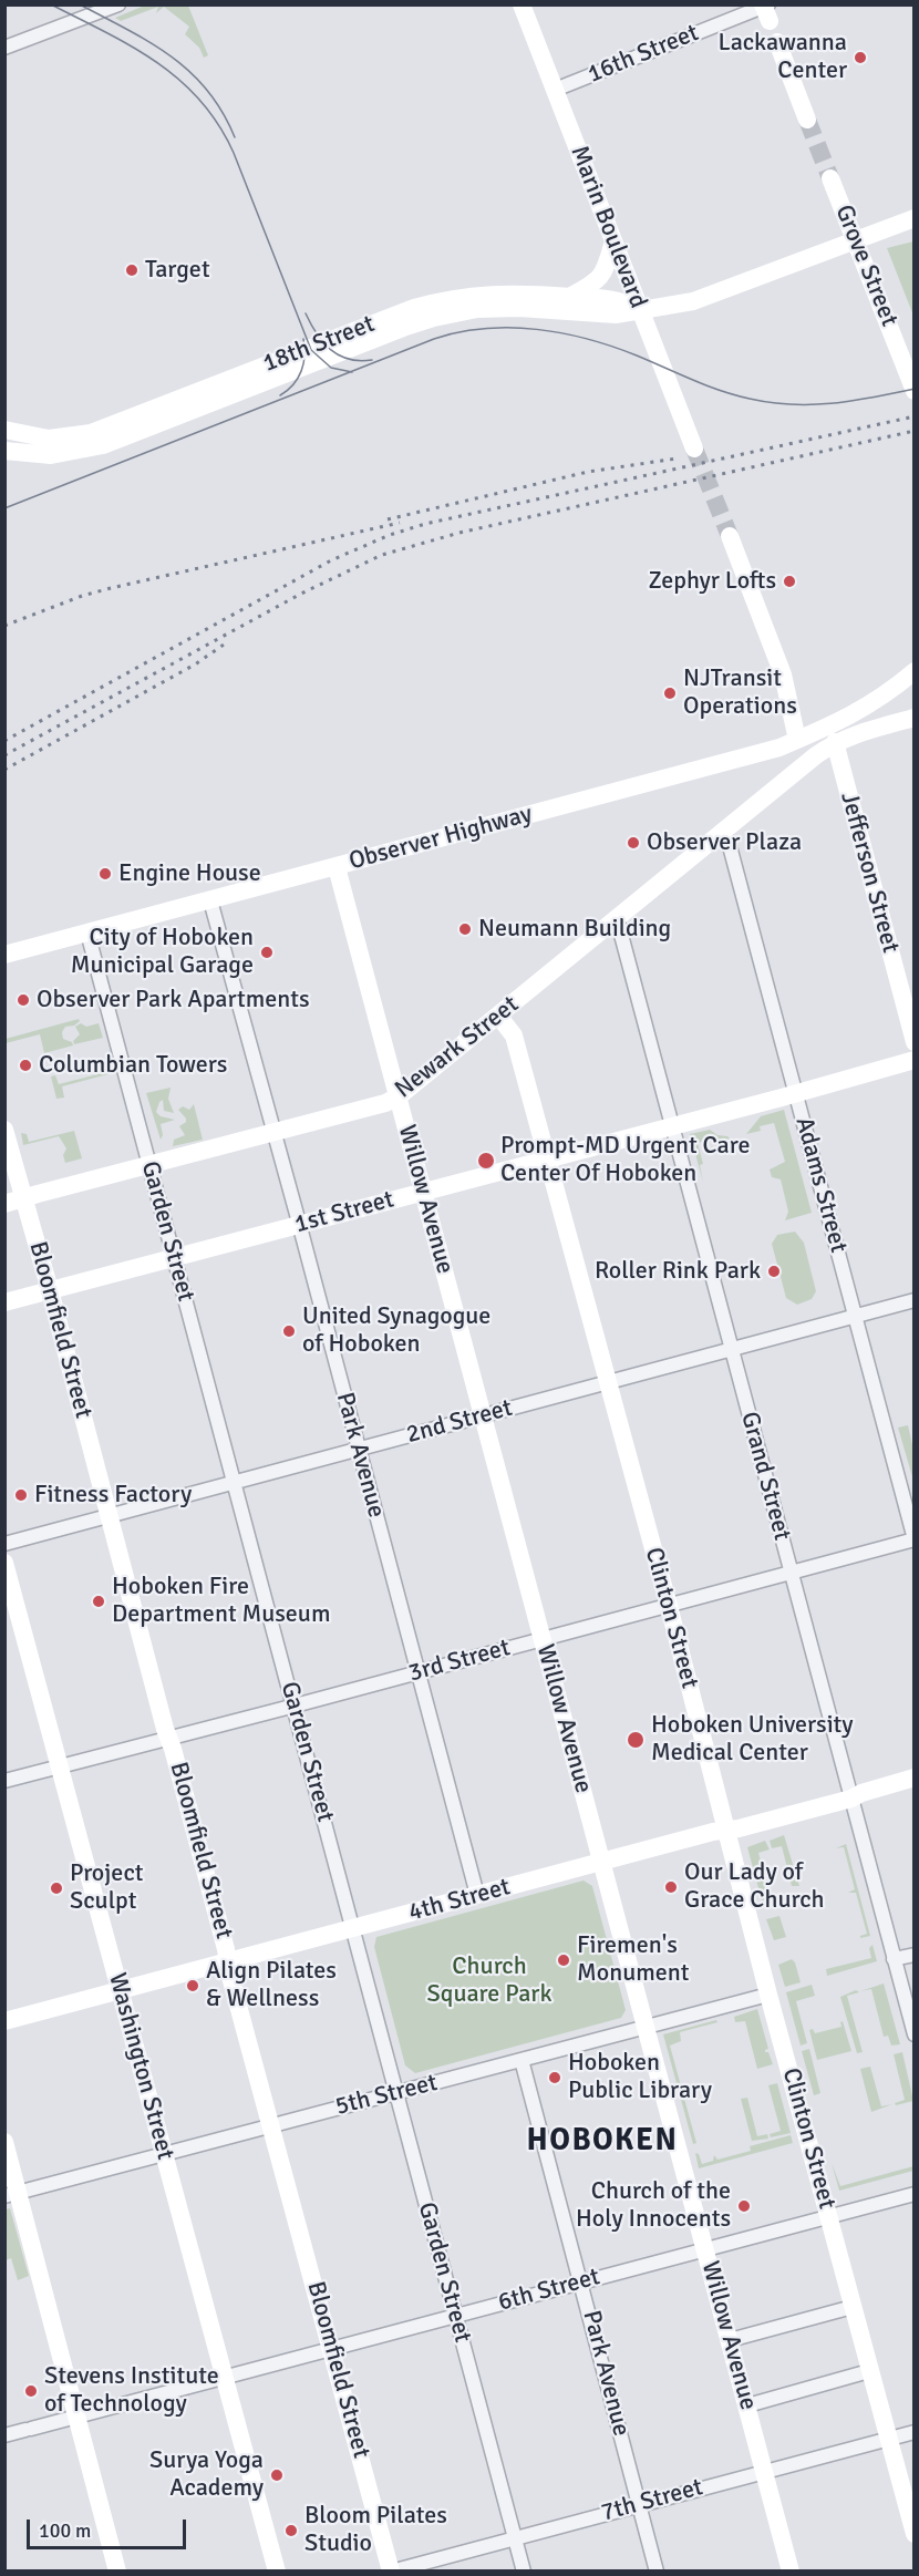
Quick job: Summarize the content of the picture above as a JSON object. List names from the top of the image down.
{
  "streets": {
    "street": [
      "16th Street",
      "Marin Boulevard",
      "Grove Street",
      "18th Street",
      "Observer Highway",
      "Jefferson Street",
      "Newark Street",
      "Adams Street",
      "Willow Avenue",
      "1st Street",
      "Garden Street",
      "Bloomfield Street",
      "2nd Street",
      "Park Avenue",
      "Grand Street",
      "Clinton Street",
      "3rd Street",
      "4th Street",
      "Washington Street",
      "5th Street",
      "6th Street",
      "7th Street"
    ]
  },
  "crossings": [
    ["16th Street", "Marin Boulevard"],
    ["Marin Boulevard", "18th Street"],
    ["Grove Street", "18th Street"],
    ["Observer Highway", "Willow Avenue"],
    ["Observer Highway", "Garden Street"],
    ["Observer Highway", "Park Avenue"],
    ["Jefferson Street", "Newark Street"],
    ["Newark Street", "Adams Street"],
    ["Newark Street", "Willow Avenue"],
    ["Newark Street", "Garden Street"],
    ["Newark Street", "Bloomfield Street"],
    ["Newark Street", "Park Avenue"],
    ["Newark Street", "Grand Street"],
    ["Newark Street", "Clinton Street"],
    ["Adams Street", "1st Street"],
    ["Adams Street", "2nd Street"],
    ["Adams Street", "3rd Street"],
    ["Willow Avenue", "1st Street"],
    ["Willow Avenue", "2nd Street"],
    ["Willow Avenue", "3rd Street"],
    ["Willow Avenue", "4th Street"],
    ["Willow Avenue", "5th Street"],
    ["Willow Avenue", "6th Street"],
    ["Willow Avenue", "7th Street"],
    ["1st Street", "Garden Street"],
    ["1st Street", "Bloomfield Street"],
    ["1st Street", "Park Avenue"],
    ["1st Street", "Grand Street"],
    ["1st Street", "Clinton Street"],
    ["Garden Street", "2nd Street"],
    ["Garden Street", "3rd Street"],
    ["Garden Street", "4th Street"],
    ["Garden Street", "5th Street"],
    ["Garden Street", "6th Street"],
    ["Garden Street", "7th Street"],
    ["Bloomfield Street", "2nd Street"],
    ["Bloomfield Street", "3rd Street"],
    ["Bloomfield Street", "4th Street"],
    ["Bloomfield Street", "5th Street"],
    ["Bloomfield Street", "6th Street"],
    ["Bloomfield Street", "7th Street"],
    ["2nd Street", "Park Avenue"],
    ["2nd Street", "Grand Street"],
    ["2nd Street", "Clinton Street"],
    ["Park Avenue", "3rd Street"],
    ["Park Avenue", "4th Street"],
    ["Park Avenue", "5th Street"],
    ["Park Avenue", "6th Street"],
    ["Park Avenue", "7th Street"],
    ["Grand Street", "3rd Street"],
    ["Grand Street", "4th Street"],
    ["Clinton Street", "3rd Street"],
    ["Clinton Street", "4th Street"],
    ["Clinton Street", "5th Street"],
    ["Clinton Street", "6th Street"],
    ["Clinton Street", "7th Street"],
    ["3rd Street", "Washington Street"],
    ["4th Street", "Washington Street"],
    ["Washington Street", "5th Street"],
    ["Washington Street", "6th Street"]
  ],
  "districts": ["HOBOKEN"],
  "parks": ["Church Square Park"],
  "places": [
    "Lackawanna Center",
    "Target",
    "Zephyr Lofts",
    "NJTransit Operations",
    "Observer Plaza",
    "Engine House",
    "Neumann Building",
    "City of Hoboken Municipal Garage",
    "Observer Park Apartments",
    "Columbian Towers",
    "Prompt-MD Urgent Care Center Of Hoboken",
    "Roller Rink Park",
    "United Synagogue of Hoboken",
    "Fitness Factory",
    "Hoboken Fire Department Museum",
    "Hoboken University Medical Center",
    "Our Lady of Grace Church",
    "Project Sculpt",
    "Firemen's Monument",
    "Align Pilates & Wellness",
    "Hoboken Public Library",
    "Church of the Holy Innocents",
    "Stevens Institute of Technology",
    "Surya Yoga Academy",
    "Bloom Pilates Studio"
  ],
  "scale_bar": "100 m"
}
